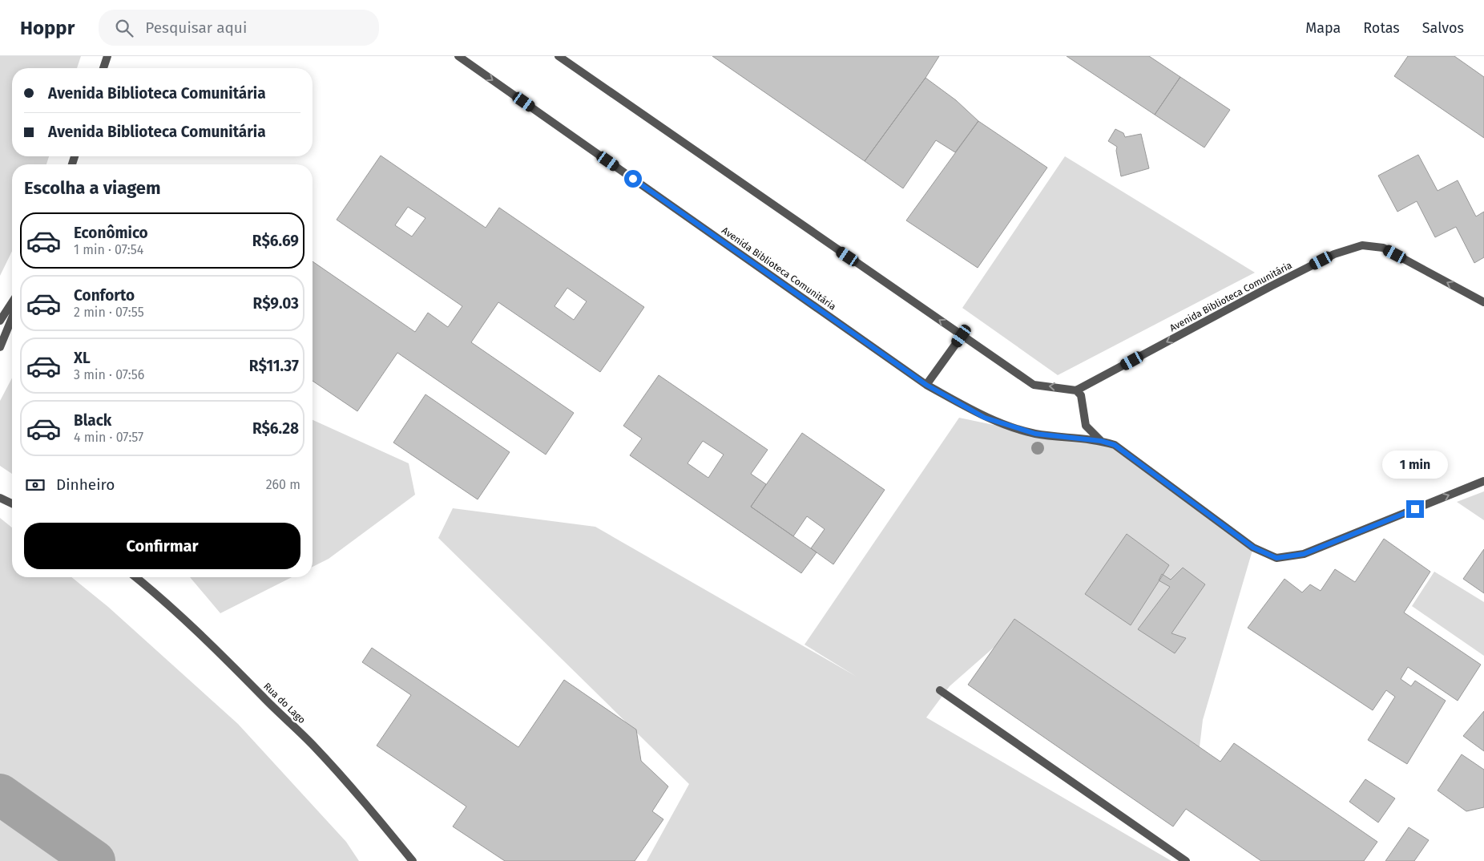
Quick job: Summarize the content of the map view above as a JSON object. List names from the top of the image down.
{
  "streets": {
    "street": ["Avenida Biblioteca Comunitária", "Rua do Lago"]
  },
  "page": {
    "header": "Hoppr",
    "search": "Pesquisar aqui",
    "nav": ["Mapa", "Rotas", "Salvos"],
    "banner": ["Avenida Biblioteca Comunitária", "Avenida Biblioteca Comunitária"],
    "heading": "Escolha a viagem",
    "list": [
      {
        "name": "Econômico",
        "note": "1 min · 07:54",
        "value": "R$6.69"
      },
      {
        "name": "Conforto",
        "note": "2 min · 07:55",
        "value": "R$9.03"
      },
      {
        "name": "XL",
        "note": "3 min · 07:56",
        "value": "R$11.37"
      },
      {
        "name": "Black",
        "note": "4 min · 07:57",
        "value": "R$6.28"
      }
    ],
    "bubble": "1 min",
    "pay": ["Dinheiro", "260 m"],
    "buttons": "Confirmar"
  }
}
